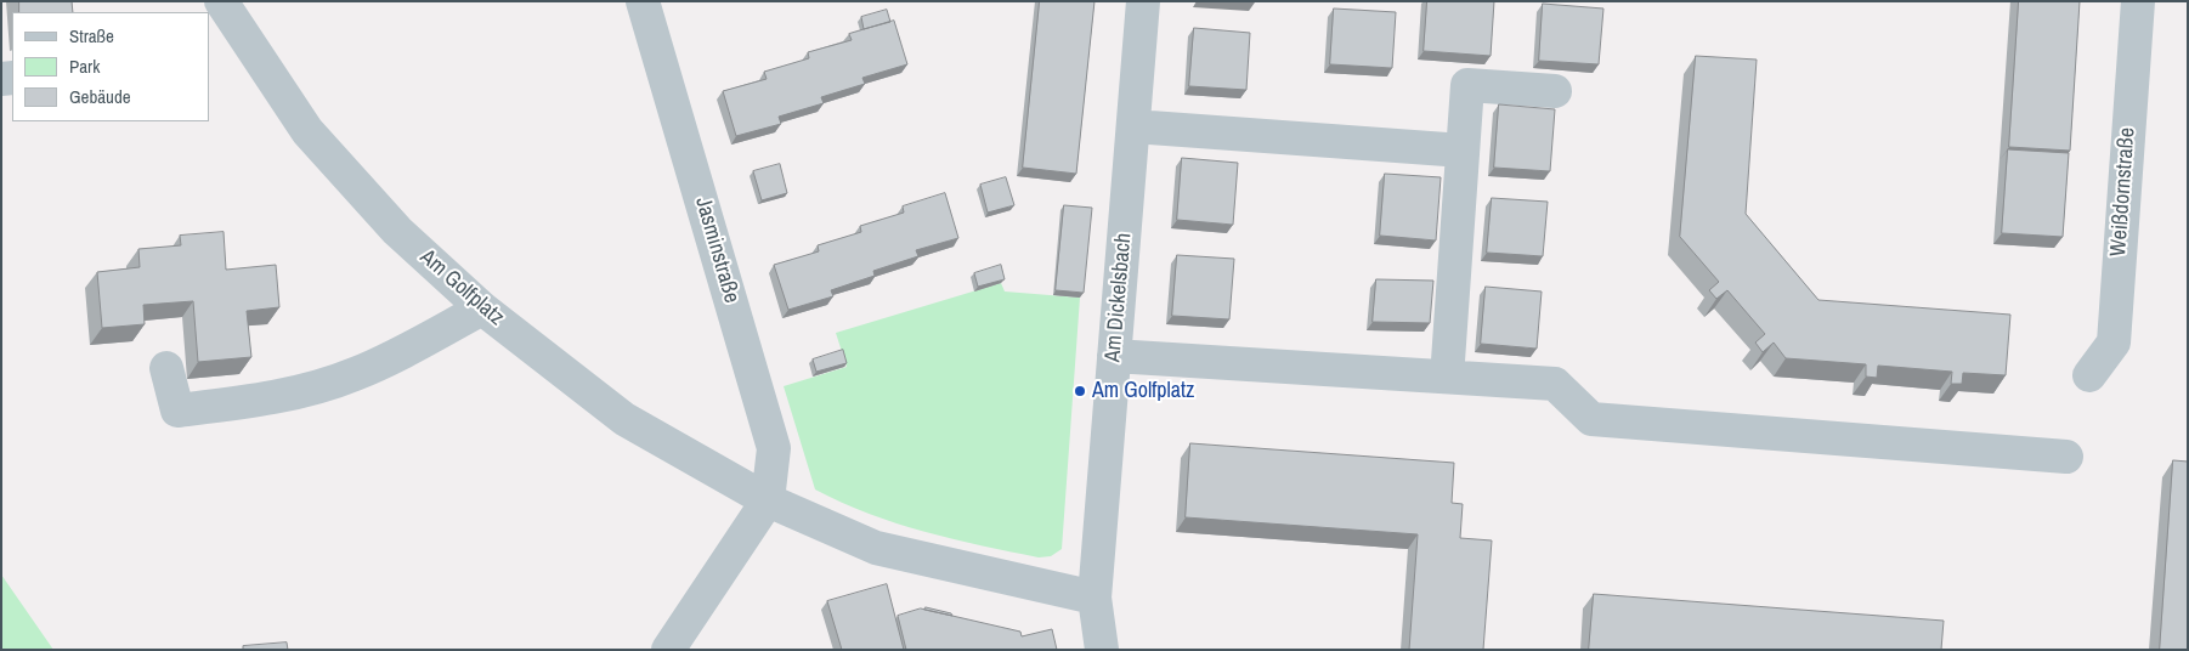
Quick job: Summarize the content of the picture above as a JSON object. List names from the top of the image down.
{
  "streets": {
    "street": [
      "Weißdornstraße",
      "Jasminstraße",
      "Am Golfplatz",
      "Am Dickelsbach"
    ]
  },
  "crossings": [
    ["Jasminstraße", "Am Golfplatz"],
    ["Am Golfplatz", "Am Dickelsbach"]
  ],
  "places": ["Am Golfplatz"],
  "legend": ["Straße", "Park", "Gebäude"]
}
